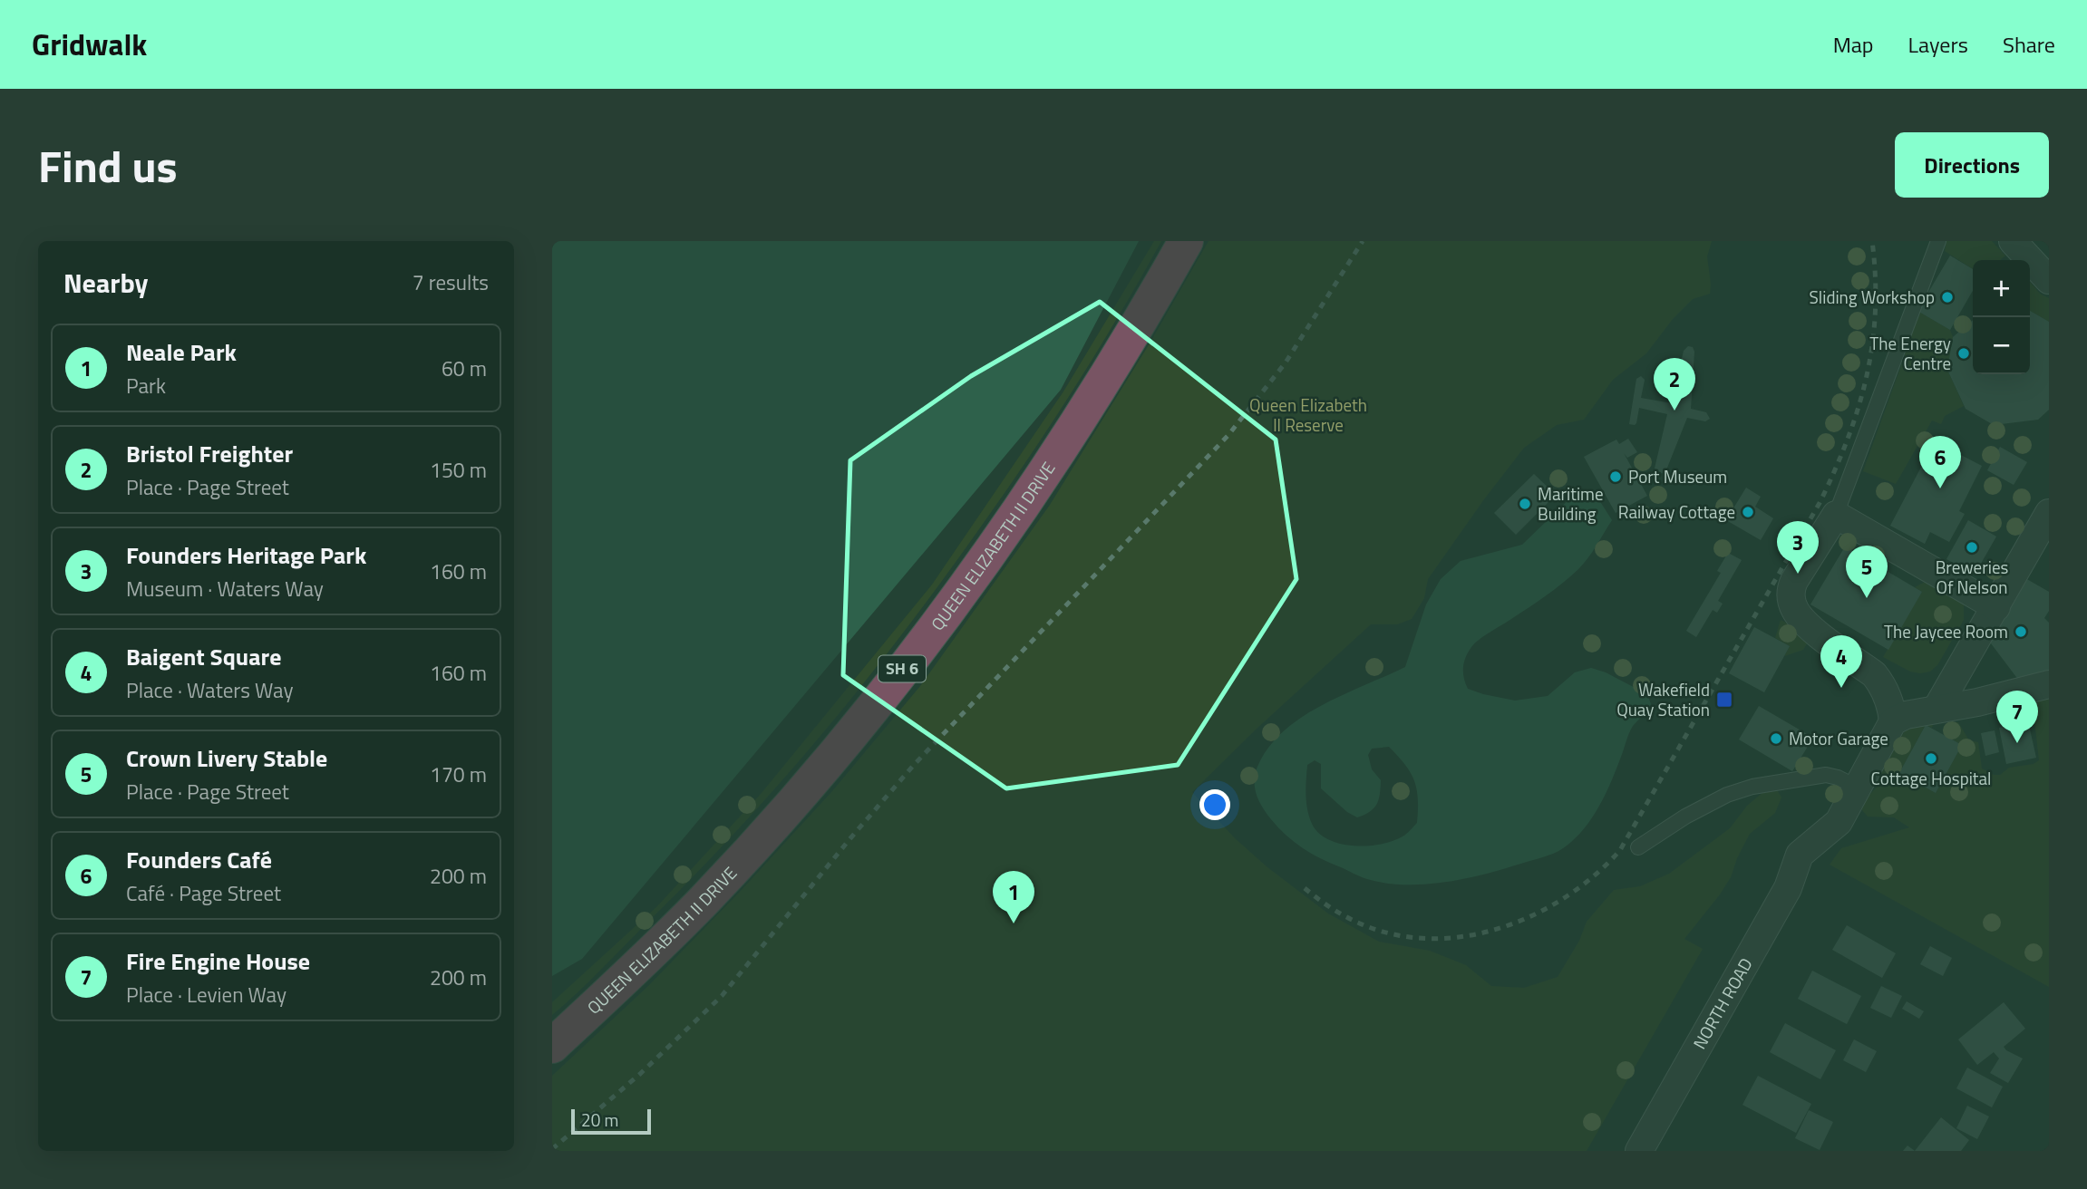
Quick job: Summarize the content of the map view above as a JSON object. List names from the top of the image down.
{
  "streets": {
    "highway": ["QUEEN ELIZABETH II DRIVE", "SH 6"],
    "street": ["NORTH ROAD"]
  },
  "parks": ["Queen Elizabeth ll Reserve"],
  "places": {
    "other": [
      "Sliding Workshop",
      "The Energy Centre",
      "Port Museum",
      "Maritime Building",
      "Railway Cottage",
      "Breweries Of Nelson",
      "The Jaycee Room",
      "Motor Garage",
      "Cottage Hospital"
    ],
    "transit": ["Wakefield Quay Station"]
  },
  "scale_bar": "20 m",
  "page": {
    "header": "Gridwalk",
    "nav": ["Map", "Layers", "Share"],
    "title": "Find us",
    "buttons": "Directions",
    "heading": ["Nearby", "7 results"],
    "map_buttons": ["+", "−"],
    "list": [
      {
        "mark": "1",
        "name": "Neale Park",
        "note": "Park",
        "value": "60 m"
      },
      {
        "mark": "2",
        "name": "Bristol Freighter",
        "note": "Place · Page Street",
        "value": "150 m"
      },
      {
        "mark": "3",
        "name": "Founders Heritage Park",
        "note": "Museum · Waters Way",
        "value": "160 m"
      },
      {
        "mark": "4",
        "name": "Baigent Square",
        "note": "Place · Waters Way",
        "value": "160 m"
      },
      {
        "mark": "5",
        "name": "Crown Livery Stable",
        "note": "Place · Page Street",
        "value": "170 m"
      },
      {
        "mark": "6",
        "name": "Founders Café",
        "note": "Café · Page Street",
        "value": "200 m"
      },
      {
        "mark": "7",
        "name": "Fire Engine House",
        "note": "Place · Levien Way",
        "value": "200 m"
      }
    ],
    "pins": [
      "2",
      "6",
      "3",
      "5",
      "4",
      "7",
      "1"
    ],
    "scale": "20 m"
  }
}
